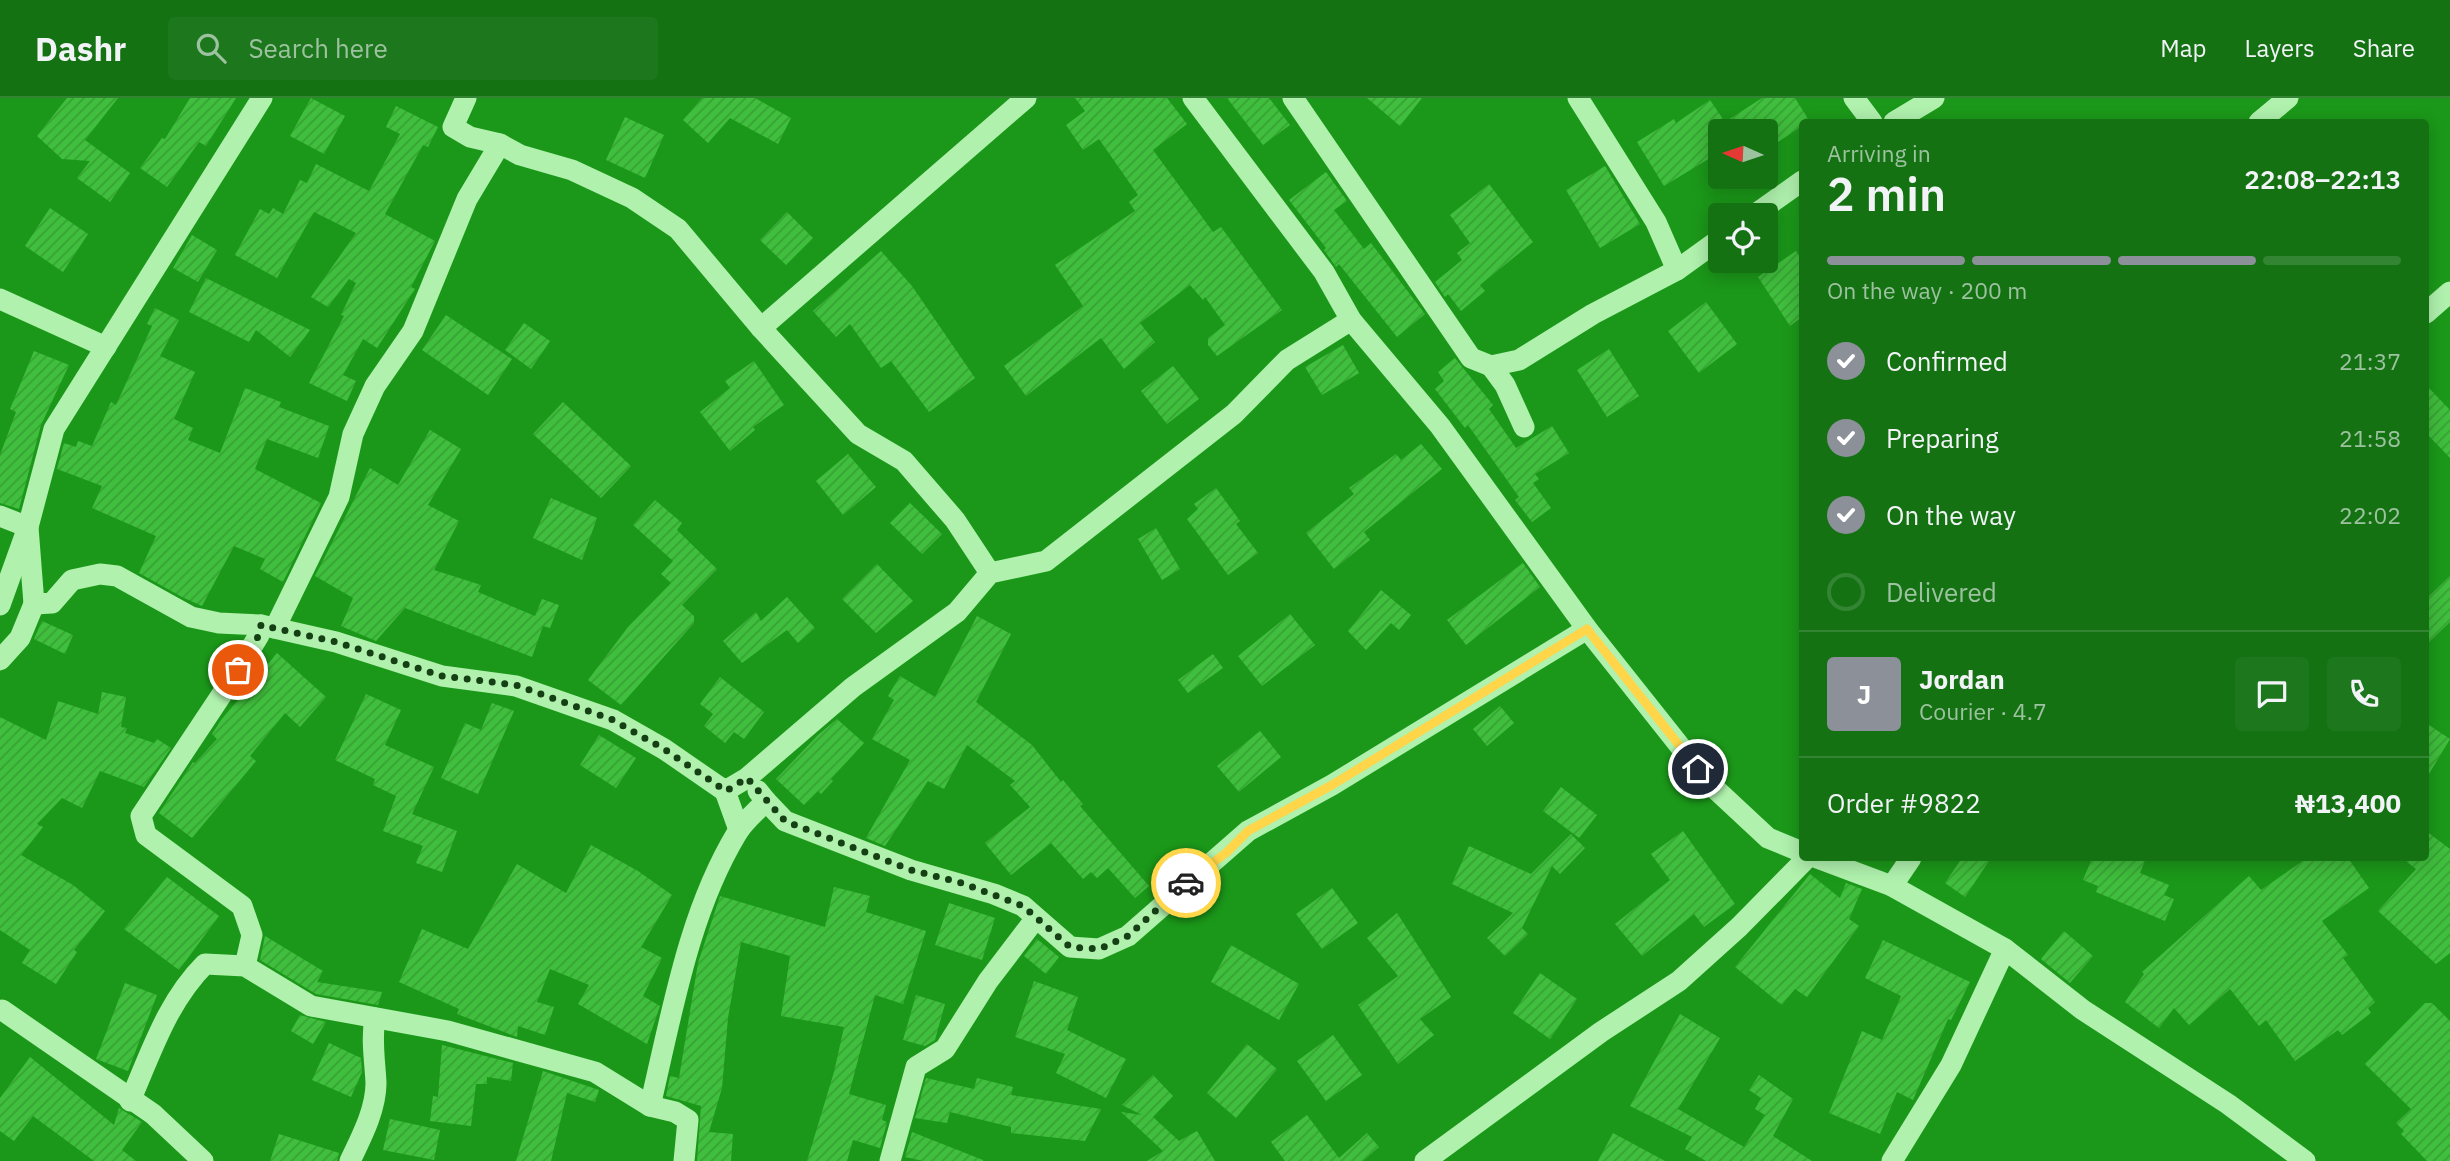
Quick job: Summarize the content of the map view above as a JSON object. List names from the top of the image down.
{
  "north": "left",
  "page": {
    "header": "Dashr",
    "search": "Search here",
    "nav": ["Map", "Layers", "Share"],
    "heading": ["2 min", "Arriving in", "22:08–22:13"],
    "panel": [
      "Jordan",
      "Courier · 4.7",
      "Order #9822",
      "₦13,400"
    ],
    "bar": "On the way · 200 m",
    "list": [
      ["Confirmed", "21:37"],
      ["Preparing", "21:58"],
      ["On the way", "22:02"],
      "Delivered"
    ],
    "round": "J"
  }
}
